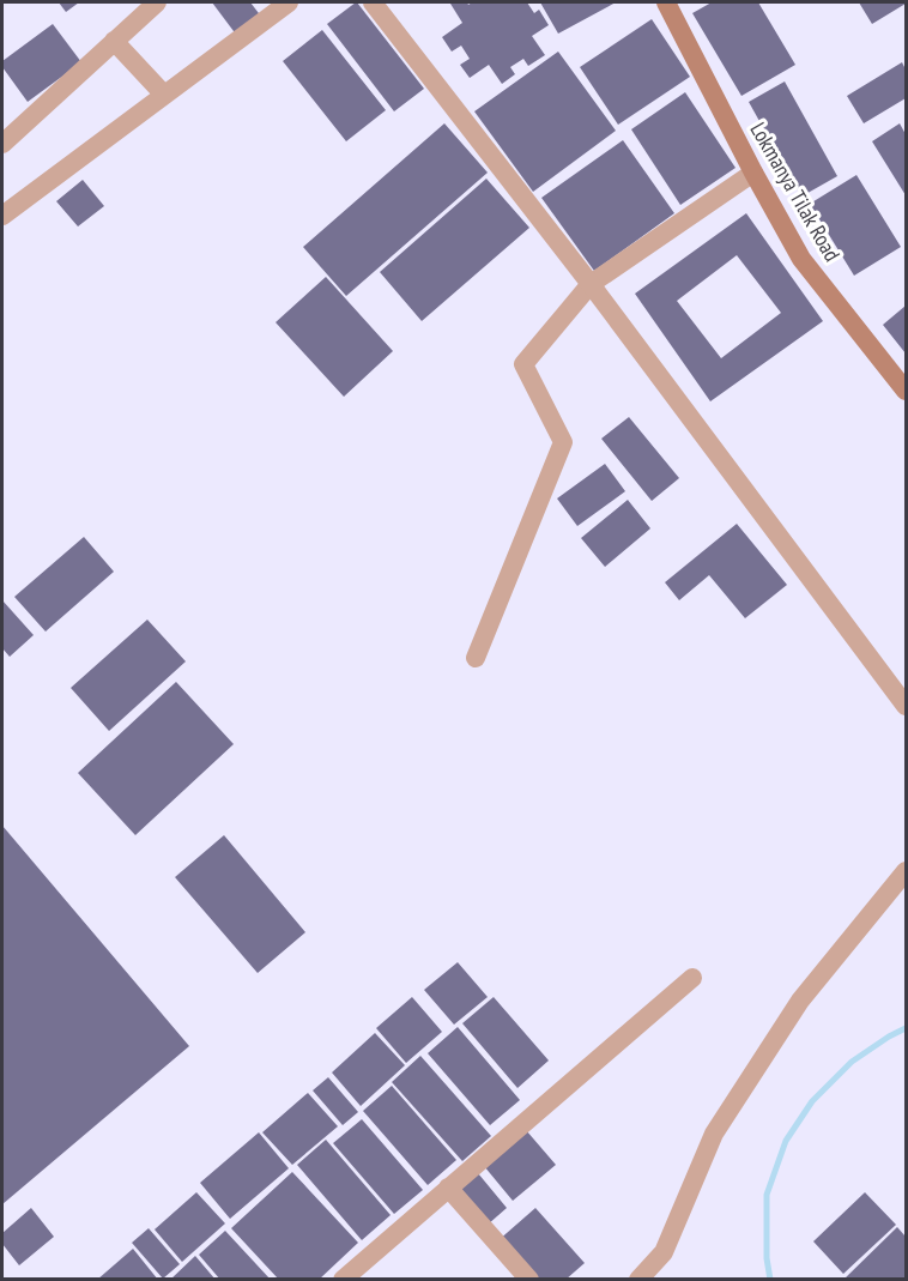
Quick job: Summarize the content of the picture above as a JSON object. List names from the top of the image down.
{
  "streets": {
    "main road": ["Lokmanya Tilak Road"]
  }
}
